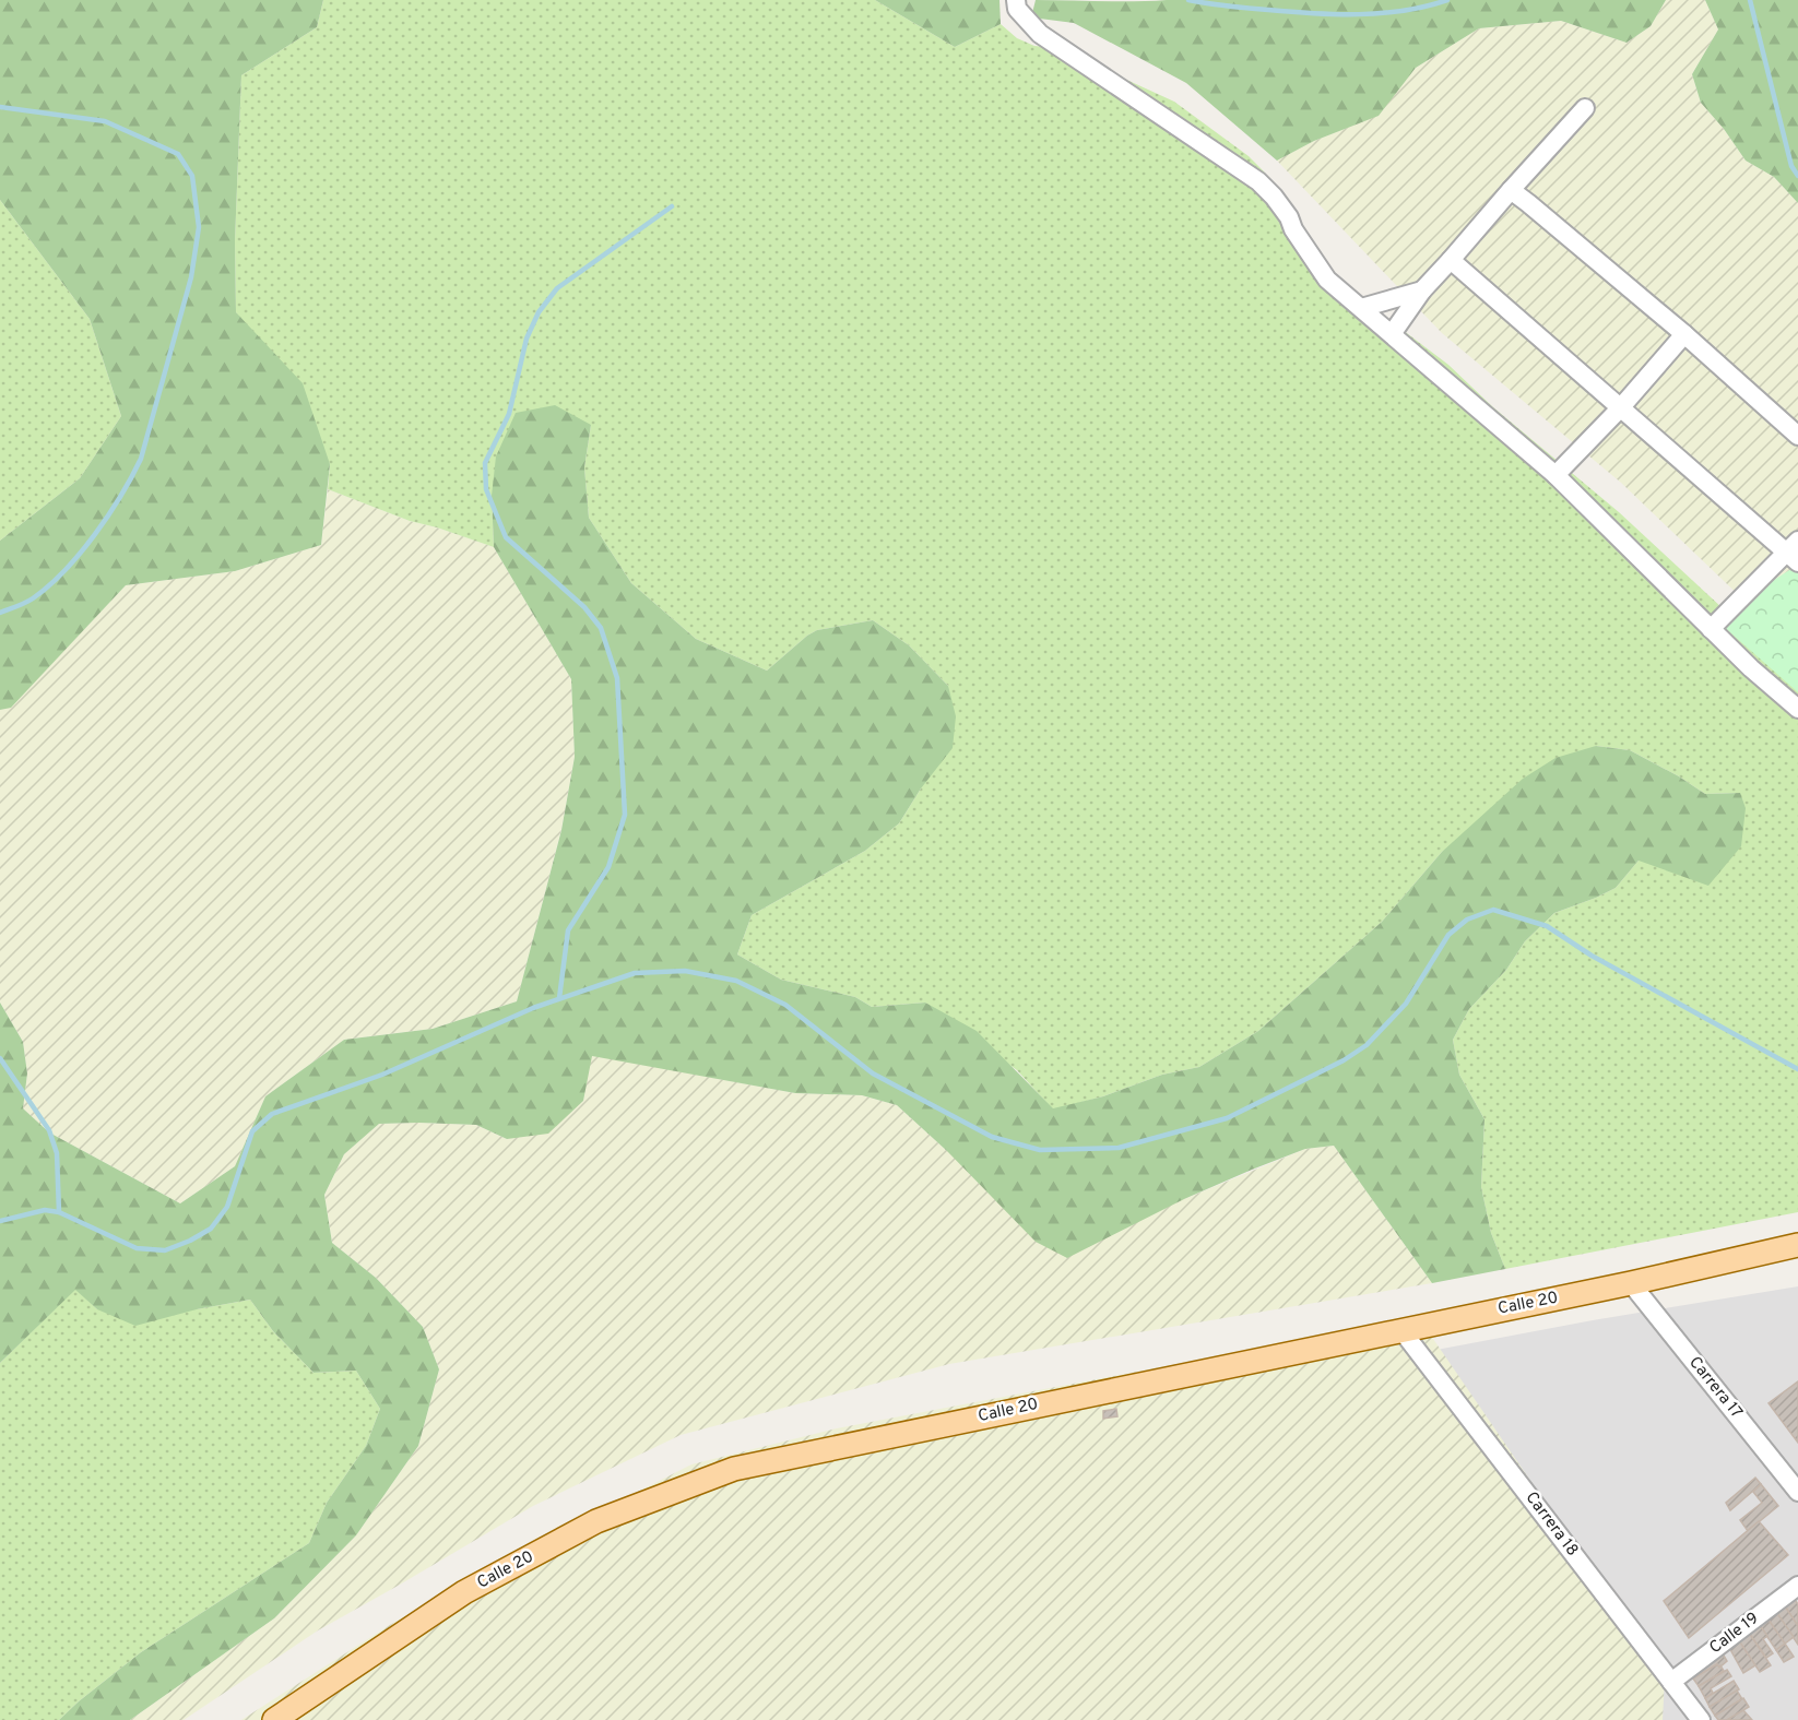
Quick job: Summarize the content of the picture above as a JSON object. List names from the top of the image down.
{
  "streets": {
    "main road": ["Calle 20"],
    "street": ["Carrera 17", "Carrera 18", "Calle 19"]
  },
  "crossings": [
    ["Calle 20", "Carrera 17"],
    ["Calle 20", "Carrera 18"],
    ["Carrera 18", "Calle 19"]
  ]
}
